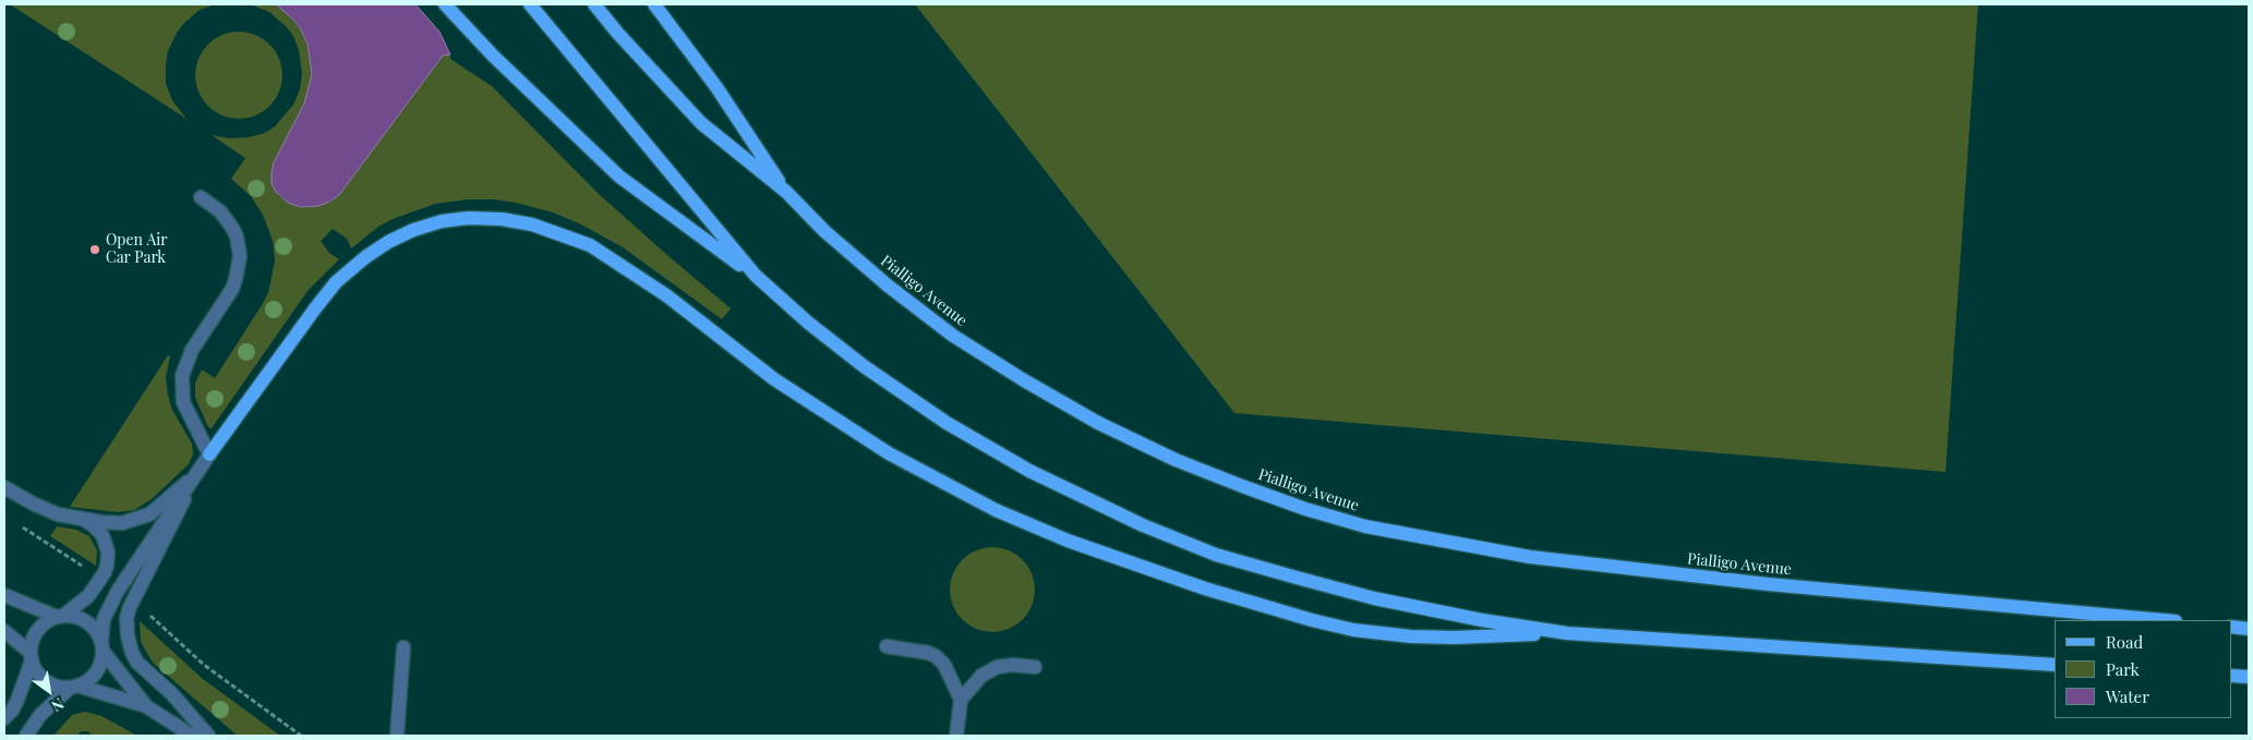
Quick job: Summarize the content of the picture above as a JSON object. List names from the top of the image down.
{
  "streets": {
    "main road": ["Pialligo Avenue"]
  },
  "places": ["Open Air Car Park"],
  "legend": ["Road", "Park", "Water"],
  "north": "bottom right"
}
